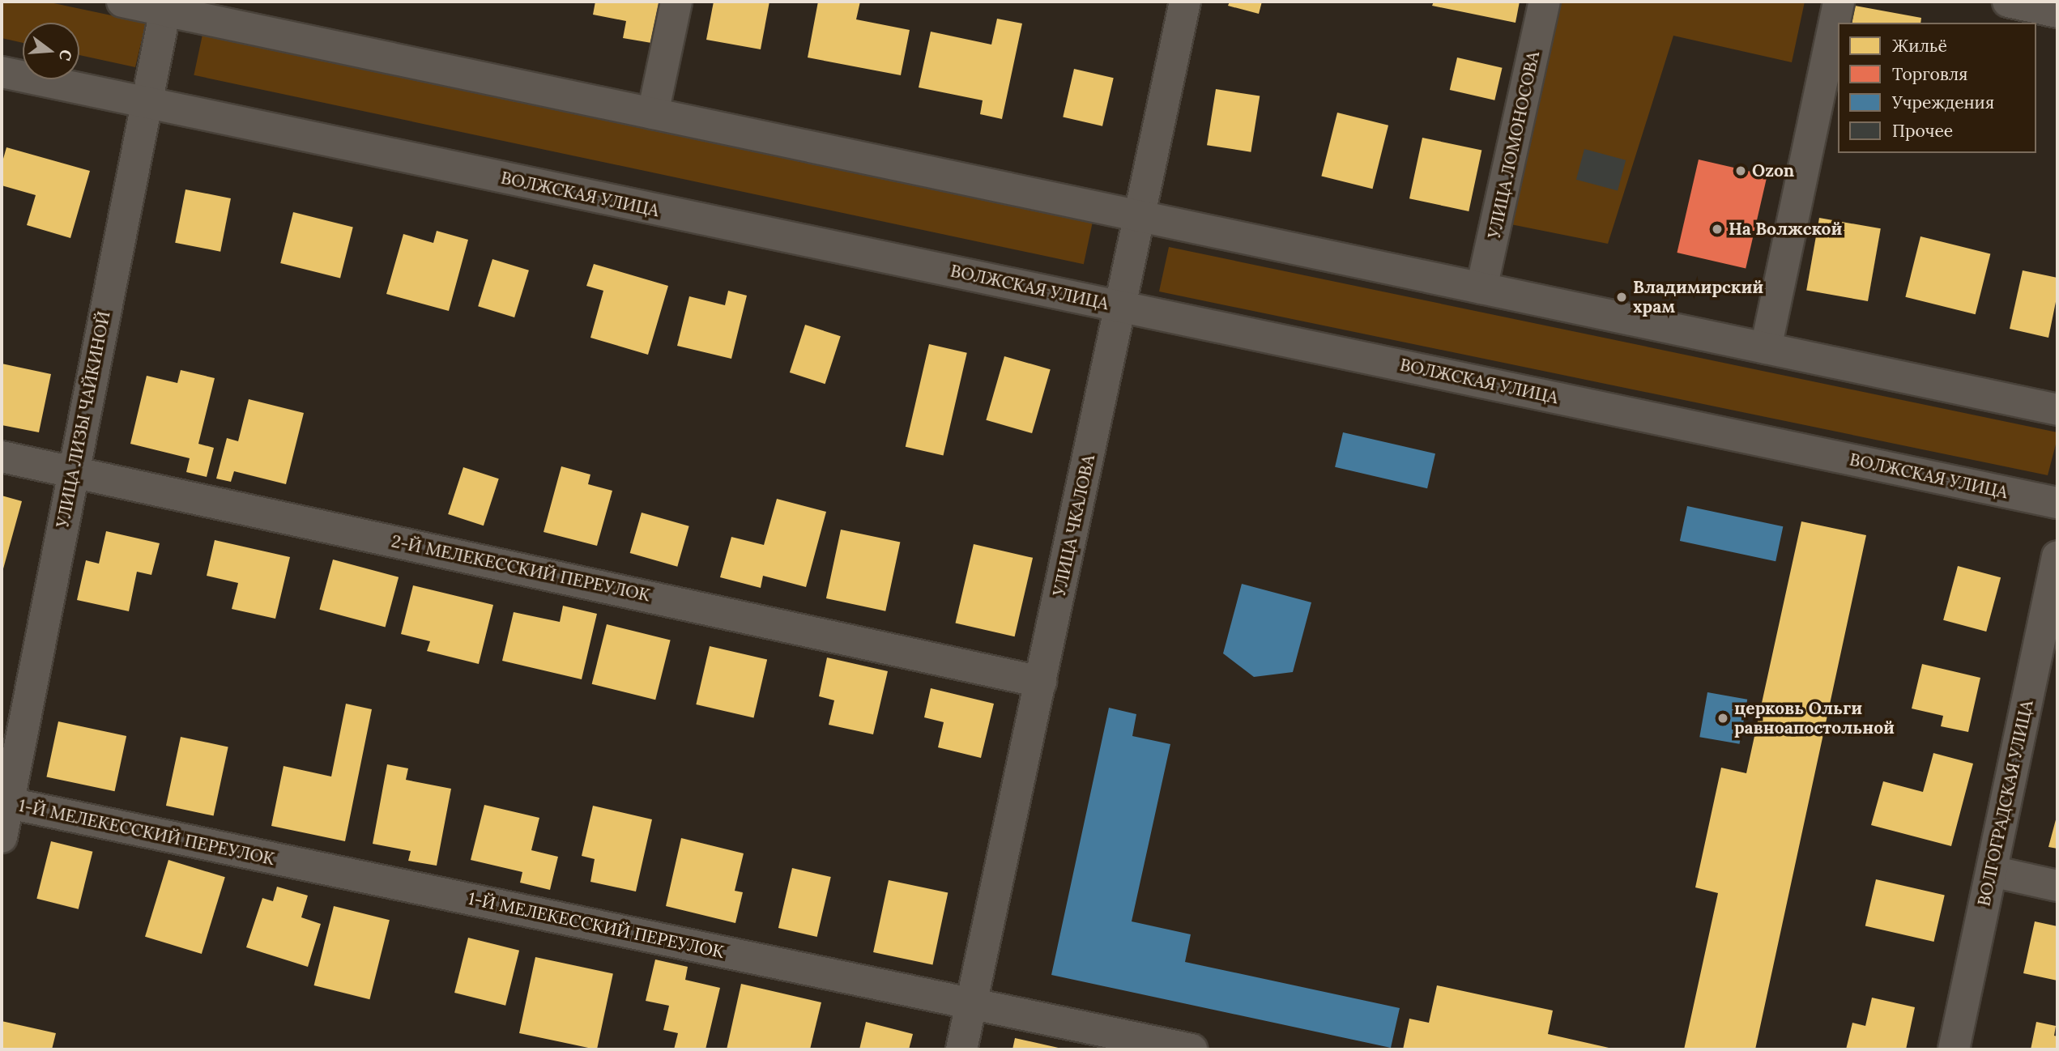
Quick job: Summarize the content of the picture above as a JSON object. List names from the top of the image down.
{
  "streets": {
    "street": [
      "УЛИЦА ЛОМОНОСОВА",
      "ВОЛЖСКАЯ УЛИЦА",
      "УЛИЦА ЛИЗЫ ЧАЙКИНОЙ",
      "УЛИЦА ЧКАЛОВА",
      "2-Й МЕЛЕКЕССКИЙ ПЕРЕУЛОК",
      "ВОЛГОГРАДСКАЯ УЛИЦА",
      "1-Й МЕЛЕКЕССКИЙ ПЕРЕУЛОК"
    ]
  },
  "crossings": [
    ["ВОЛЖСКАЯ УЛИЦА", "УЛИЦА ЛИЗЫ ЧАЙКИНОЙ"],
    ["ВОЛЖСКАЯ УЛИЦА", "УЛИЦА ЧКАЛОВА"],
    ["УЛИЦА ЛИЗЫ ЧАЙКИНОЙ", "2-Й МЕЛЕКЕССКИЙ ПЕРЕУЛОК"],
    ["УЛИЦА ЛИЗЫ ЧАЙКИНОЙ", "1-Й МЕЛЕКЕССКИЙ ПЕРЕУЛОК"],
    ["УЛИЦА ЧКАЛОВА", "2-Й МЕЛЕКЕССКИЙ ПЕРЕУЛОК"],
    ["УЛИЦА ЧКАЛОВА", "1-Й МЕЛЕКЕССКИЙ ПЕРЕУЛОК"]
  ],
  "places": [
    "Ozon",
    "На Волжской",
    "Владимирский храм",
    "церковь Ольги равноапостольной"
  ],
  "legend": [
    "Жильё",
    "Торговля",
    "Учреждения",
    "Прочее"
  ],
  "north": "right"
}
